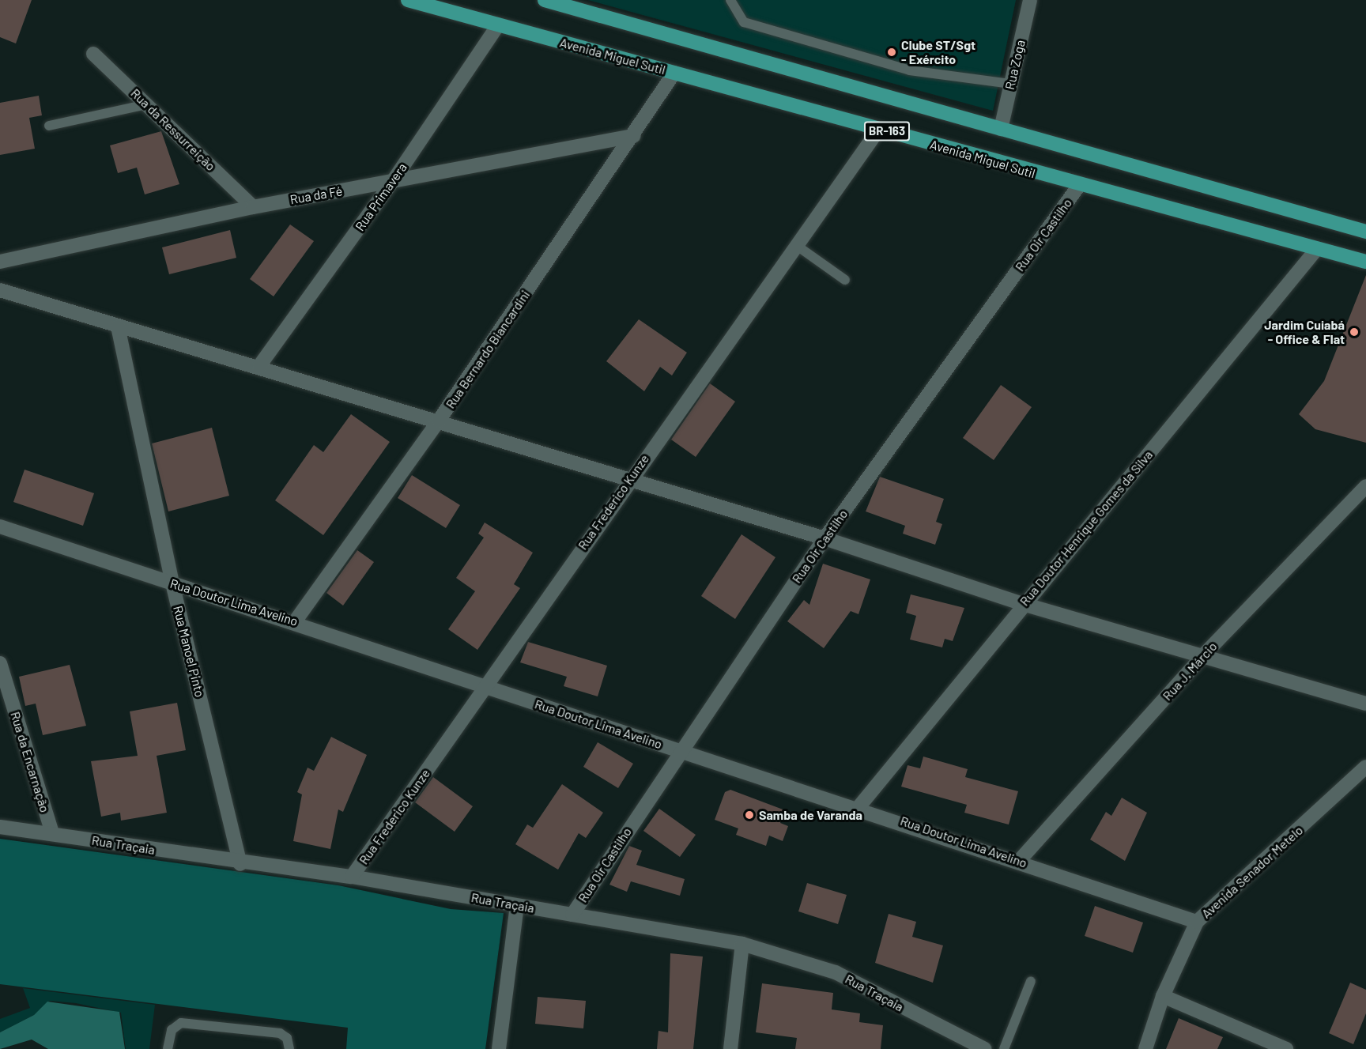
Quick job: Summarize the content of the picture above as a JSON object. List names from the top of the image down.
{
  "streets": {
    "highway": ["Avenida Miguel Sutil", "BR-163"],
    "street": [
      "Rua Zoga",
      "Rua da Ressurreição",
      "Rua da Fé",
      "Rua Primavera",
      "Rua Oir Castilho",
      "Rua Bernardo Biancardini",
      "Rua Frederico Kunze",
      "Rua Doutor Henrique Gomes da Silva",
      "Rua Doutor Lima Avelino",
      "Rua Manoel Pinto",
      "Rua J. Márcio",
      "Rua da Encarnação",
      "Rua Traçaia",
      "Avenida Senador Metelo"
    ]
  },
  "crossings": [
    ["Avenida Miguel Sutil", "Rua Primavera"],
    ["Avenida Miguel Sutil", "Rua Oir Castilho"],
    ["Avenida Miguel Sutil", "Rua Bernardo Biancardini"],
    ["Avenida Miguel Sutil", "Rua Frederico Kunze"],
    ["Avenida Miguel Sutil", "Rua Doutor Henrique Gomes da Silva"],
    ["Rua Zoga", "BR-163"],
    ["Rua da Ressurreição", "Rua da Fé"],
    ["Rua da Fé", "Rua Primavera"],
    ["Rua da Fé", "Rua Bernardo Biancardini"],
    ["Rua Oir Castilho", "Rua Doutor Lima Avelino"],
    ["Rua Oir Castilho", "Rua Traçaia"],
    ["Rua Bernardo Biancardini", "Rua Doutor Lima Avelino"],
    ["Rua Frederico Kunze", "Rua Doutor Lima Avelino"],
    ["Rua Frederico Kunze", "Rua Traçaia"],
    ["Rua Doutor Henrique Gomes da Silva", "Rua Doutor Lima Avelino"],
    ["Rua Doutor Lima Avelino", "Rua Manoel Pinto"],
    ["Rua Doutor Lima Avelino", "Rua J. Márcio"],
    ["Rua Doutor Lima Avelino", "Avenida Senador Metelo"],
    ["Rua Manoel Pinto", "Rua Traçaia"],
    ["Rua da Encarnação", "Rua Traçaia"]
  ],
  "places": ["Clube ST/Sgt - Exército", "Jardim Cuiabá - Office & Flat", "Samba de Varanda"]
}
